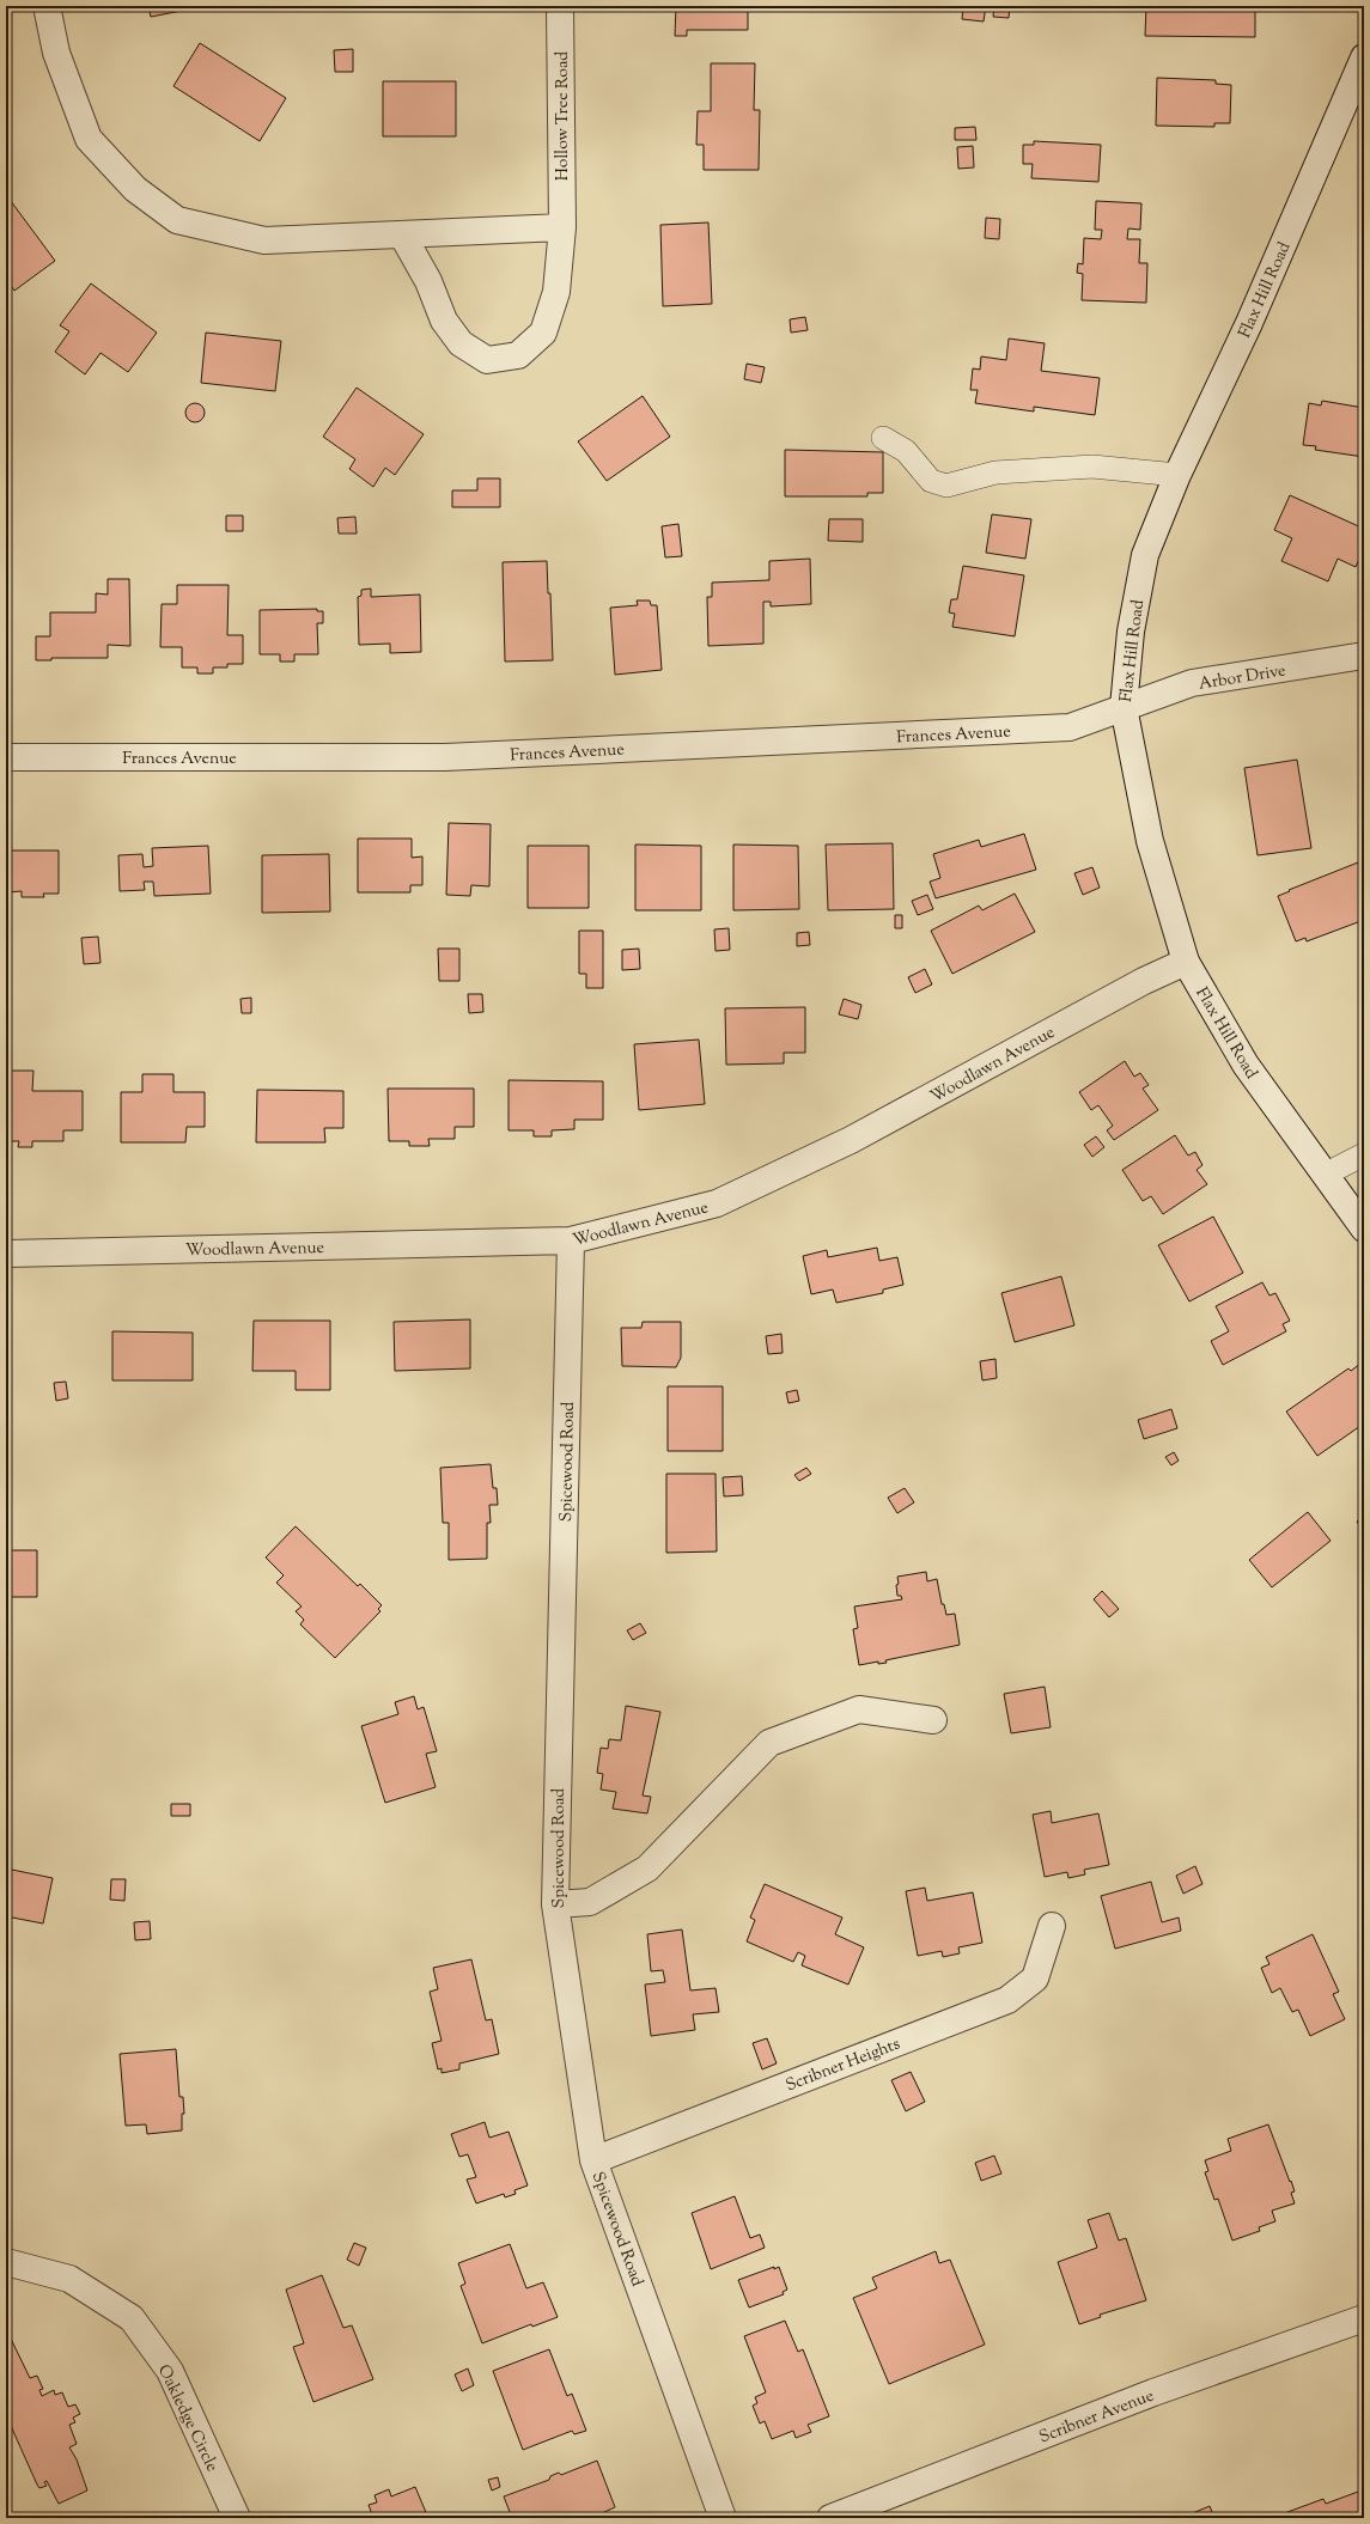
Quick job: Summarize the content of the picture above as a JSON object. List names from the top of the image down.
{
  "streets": {
    "street": [
      "Hollow Tree Road",
      "Flax Hill Road",
      "Arbor Drive",
      "Frances Avenue",
      "Woodlawn Avenue",
      "Spicewood Road",
      "Scribner Heights",
      "Scribner Avenue",
      "Oakledge Circle"
    ]
  },
  "crossings": [
    ["Flax Hill Road", "Arbor Drive"],
    ["Flax Hill Road", "Frances Avenue"],
    ["Flax Hill Road", "Woodlawn Avenue"],
    ["Arbor Drive", "Frances Avenue"],
    ["Woodlawn Avenue", "Spicewood Road"],
    ["Spicewood Road", "Scribner Heights"]
  ]
}
